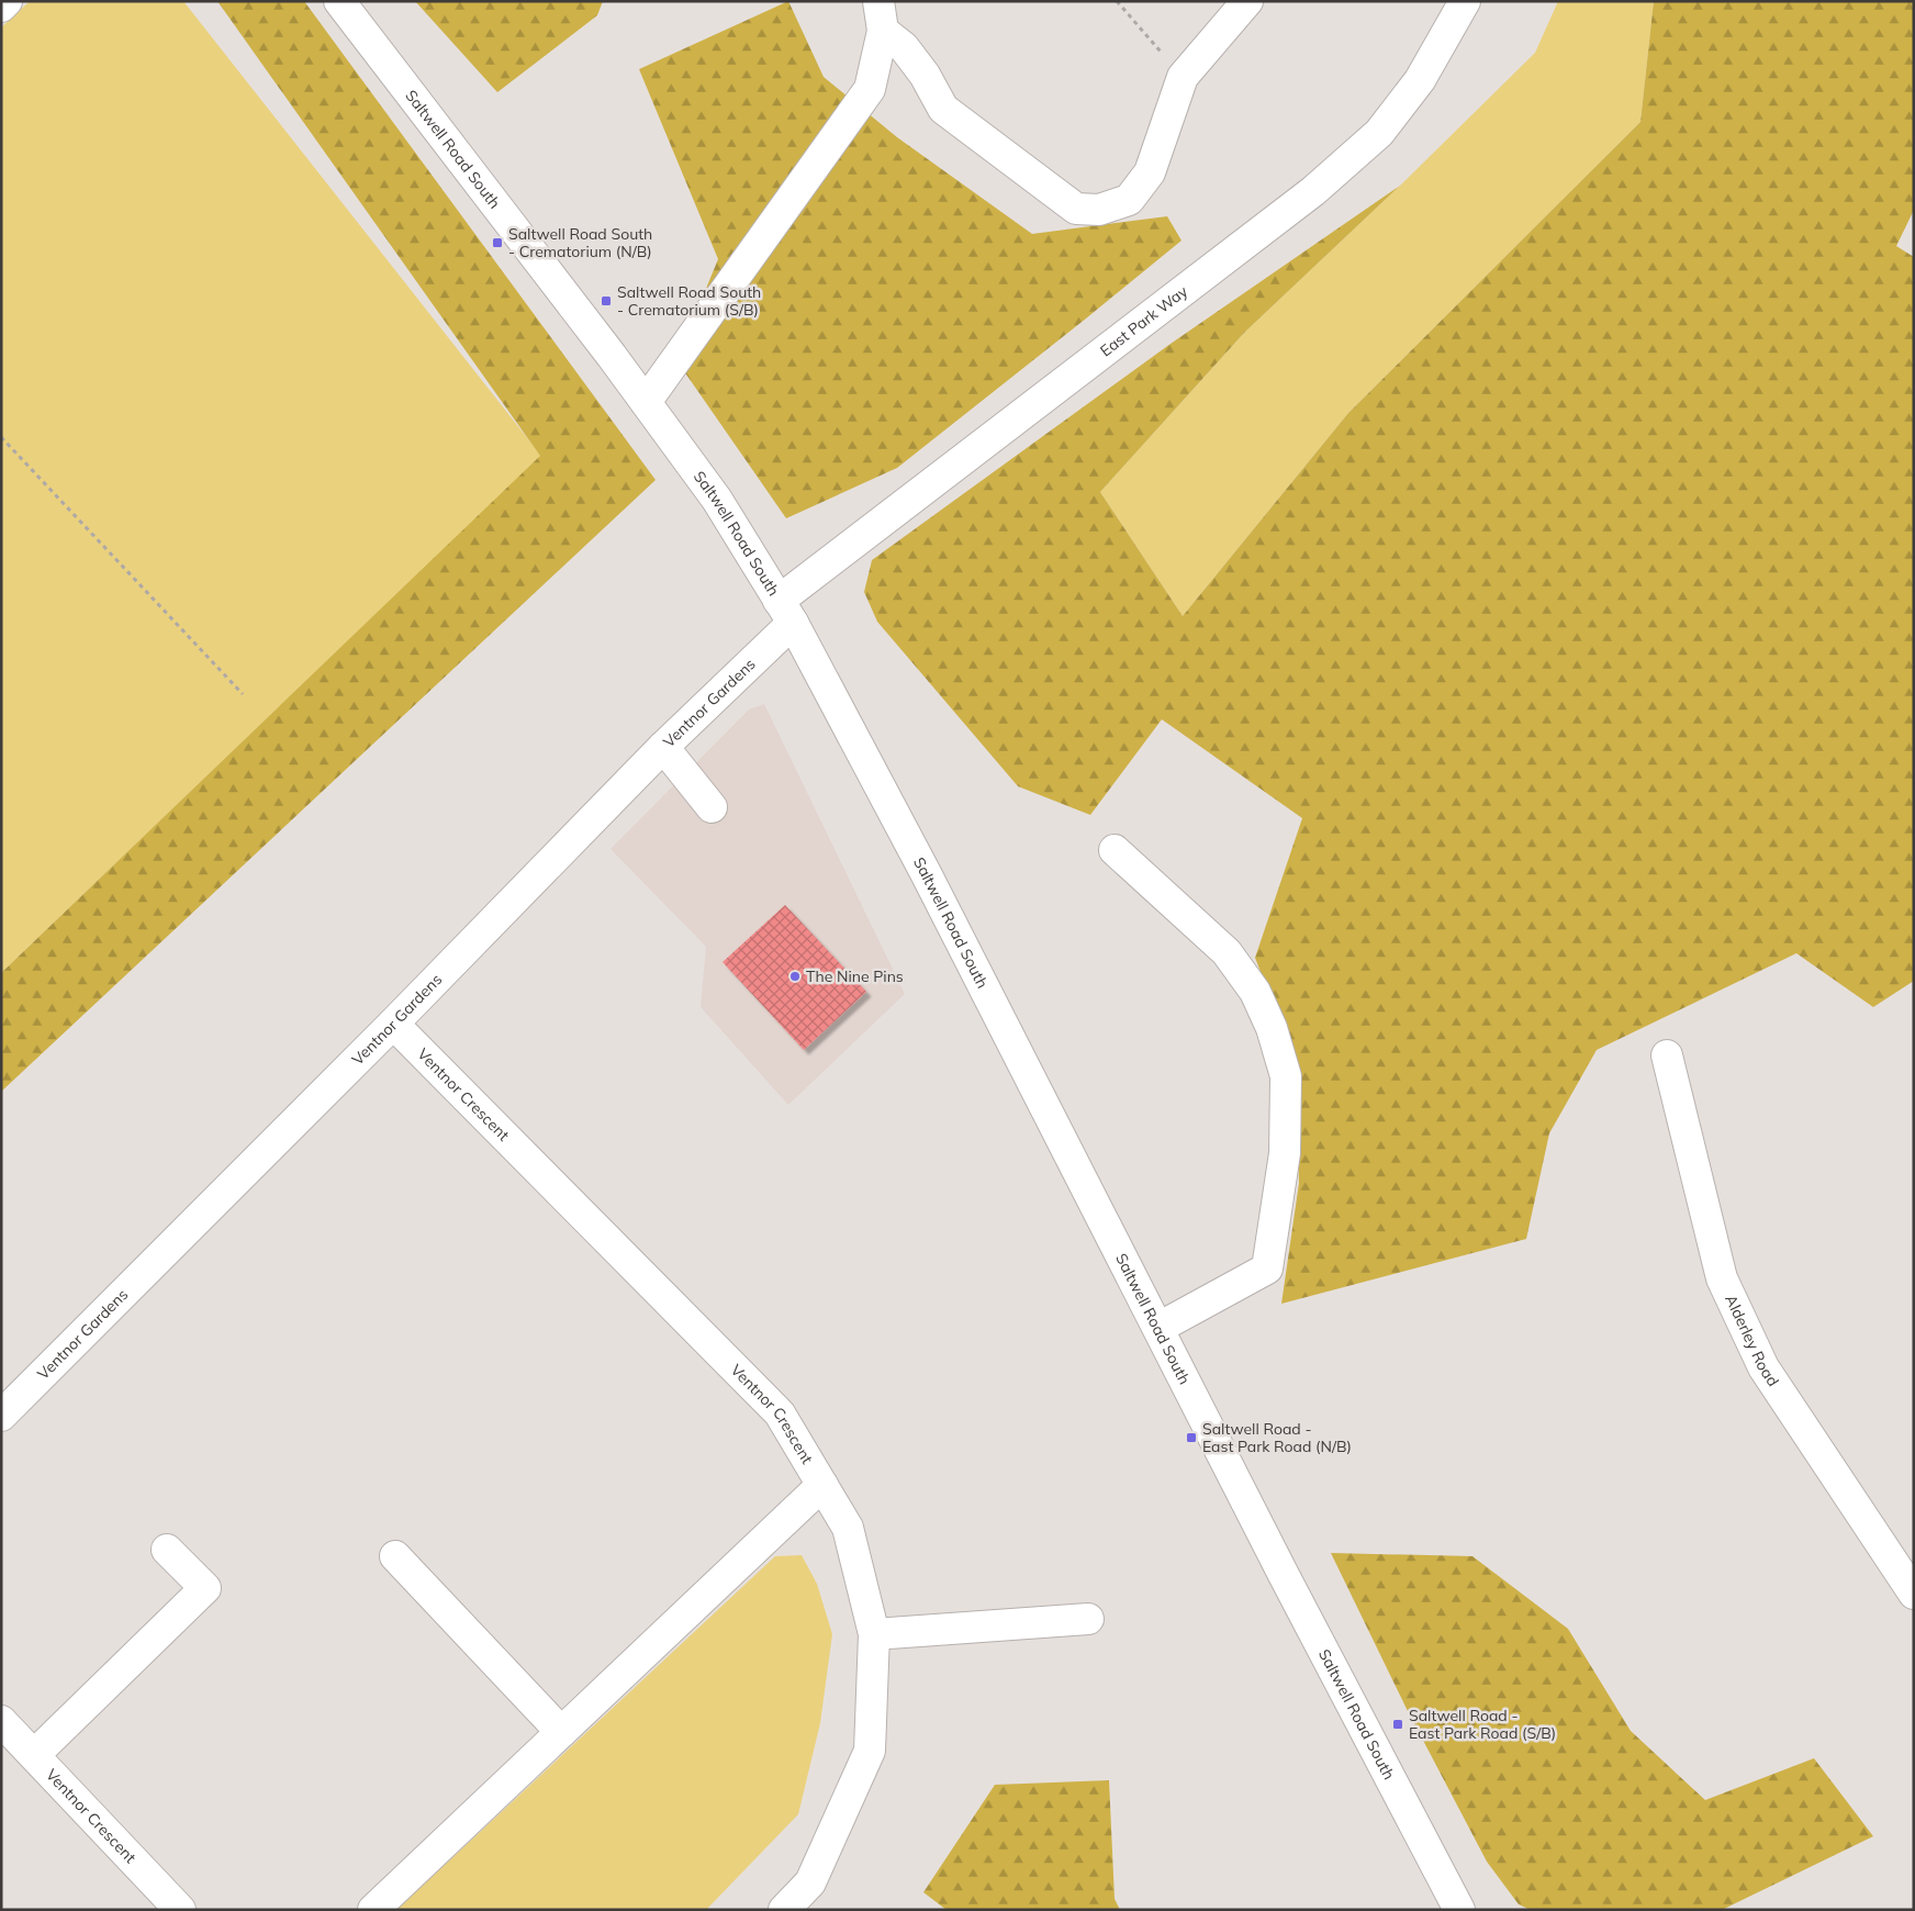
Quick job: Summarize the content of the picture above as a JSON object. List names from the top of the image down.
{
  "streets": {
    "street": [
      "Saltwell Road South",
      "East Park Way",
      "Ventnor Gardens",
      "Ventnor Crescent",
      "Alderley Road"
    ]
  },
  "crossings": [
    ["Saltwell Road South", "East Park Way"],
    ["Saltwell Road South", "Ventnor Gardens"],
    ["East Park Way", "Ventnor Gardens"],
    ["Ventnor Gardens", "Ventnor Crescent"]
  ],
  "places": {
    "transit": [
      "Saltwell Road South - Crematorium (N/B)",
      "Saltwell Road South - Crematorium (S/B)",
      "Saltwell Road - East Park Road (N/B)",
      "Saltwell Road - East Park Road (S/B)"
    ],
    "other": ["The Nine Pins"]
  }
}
